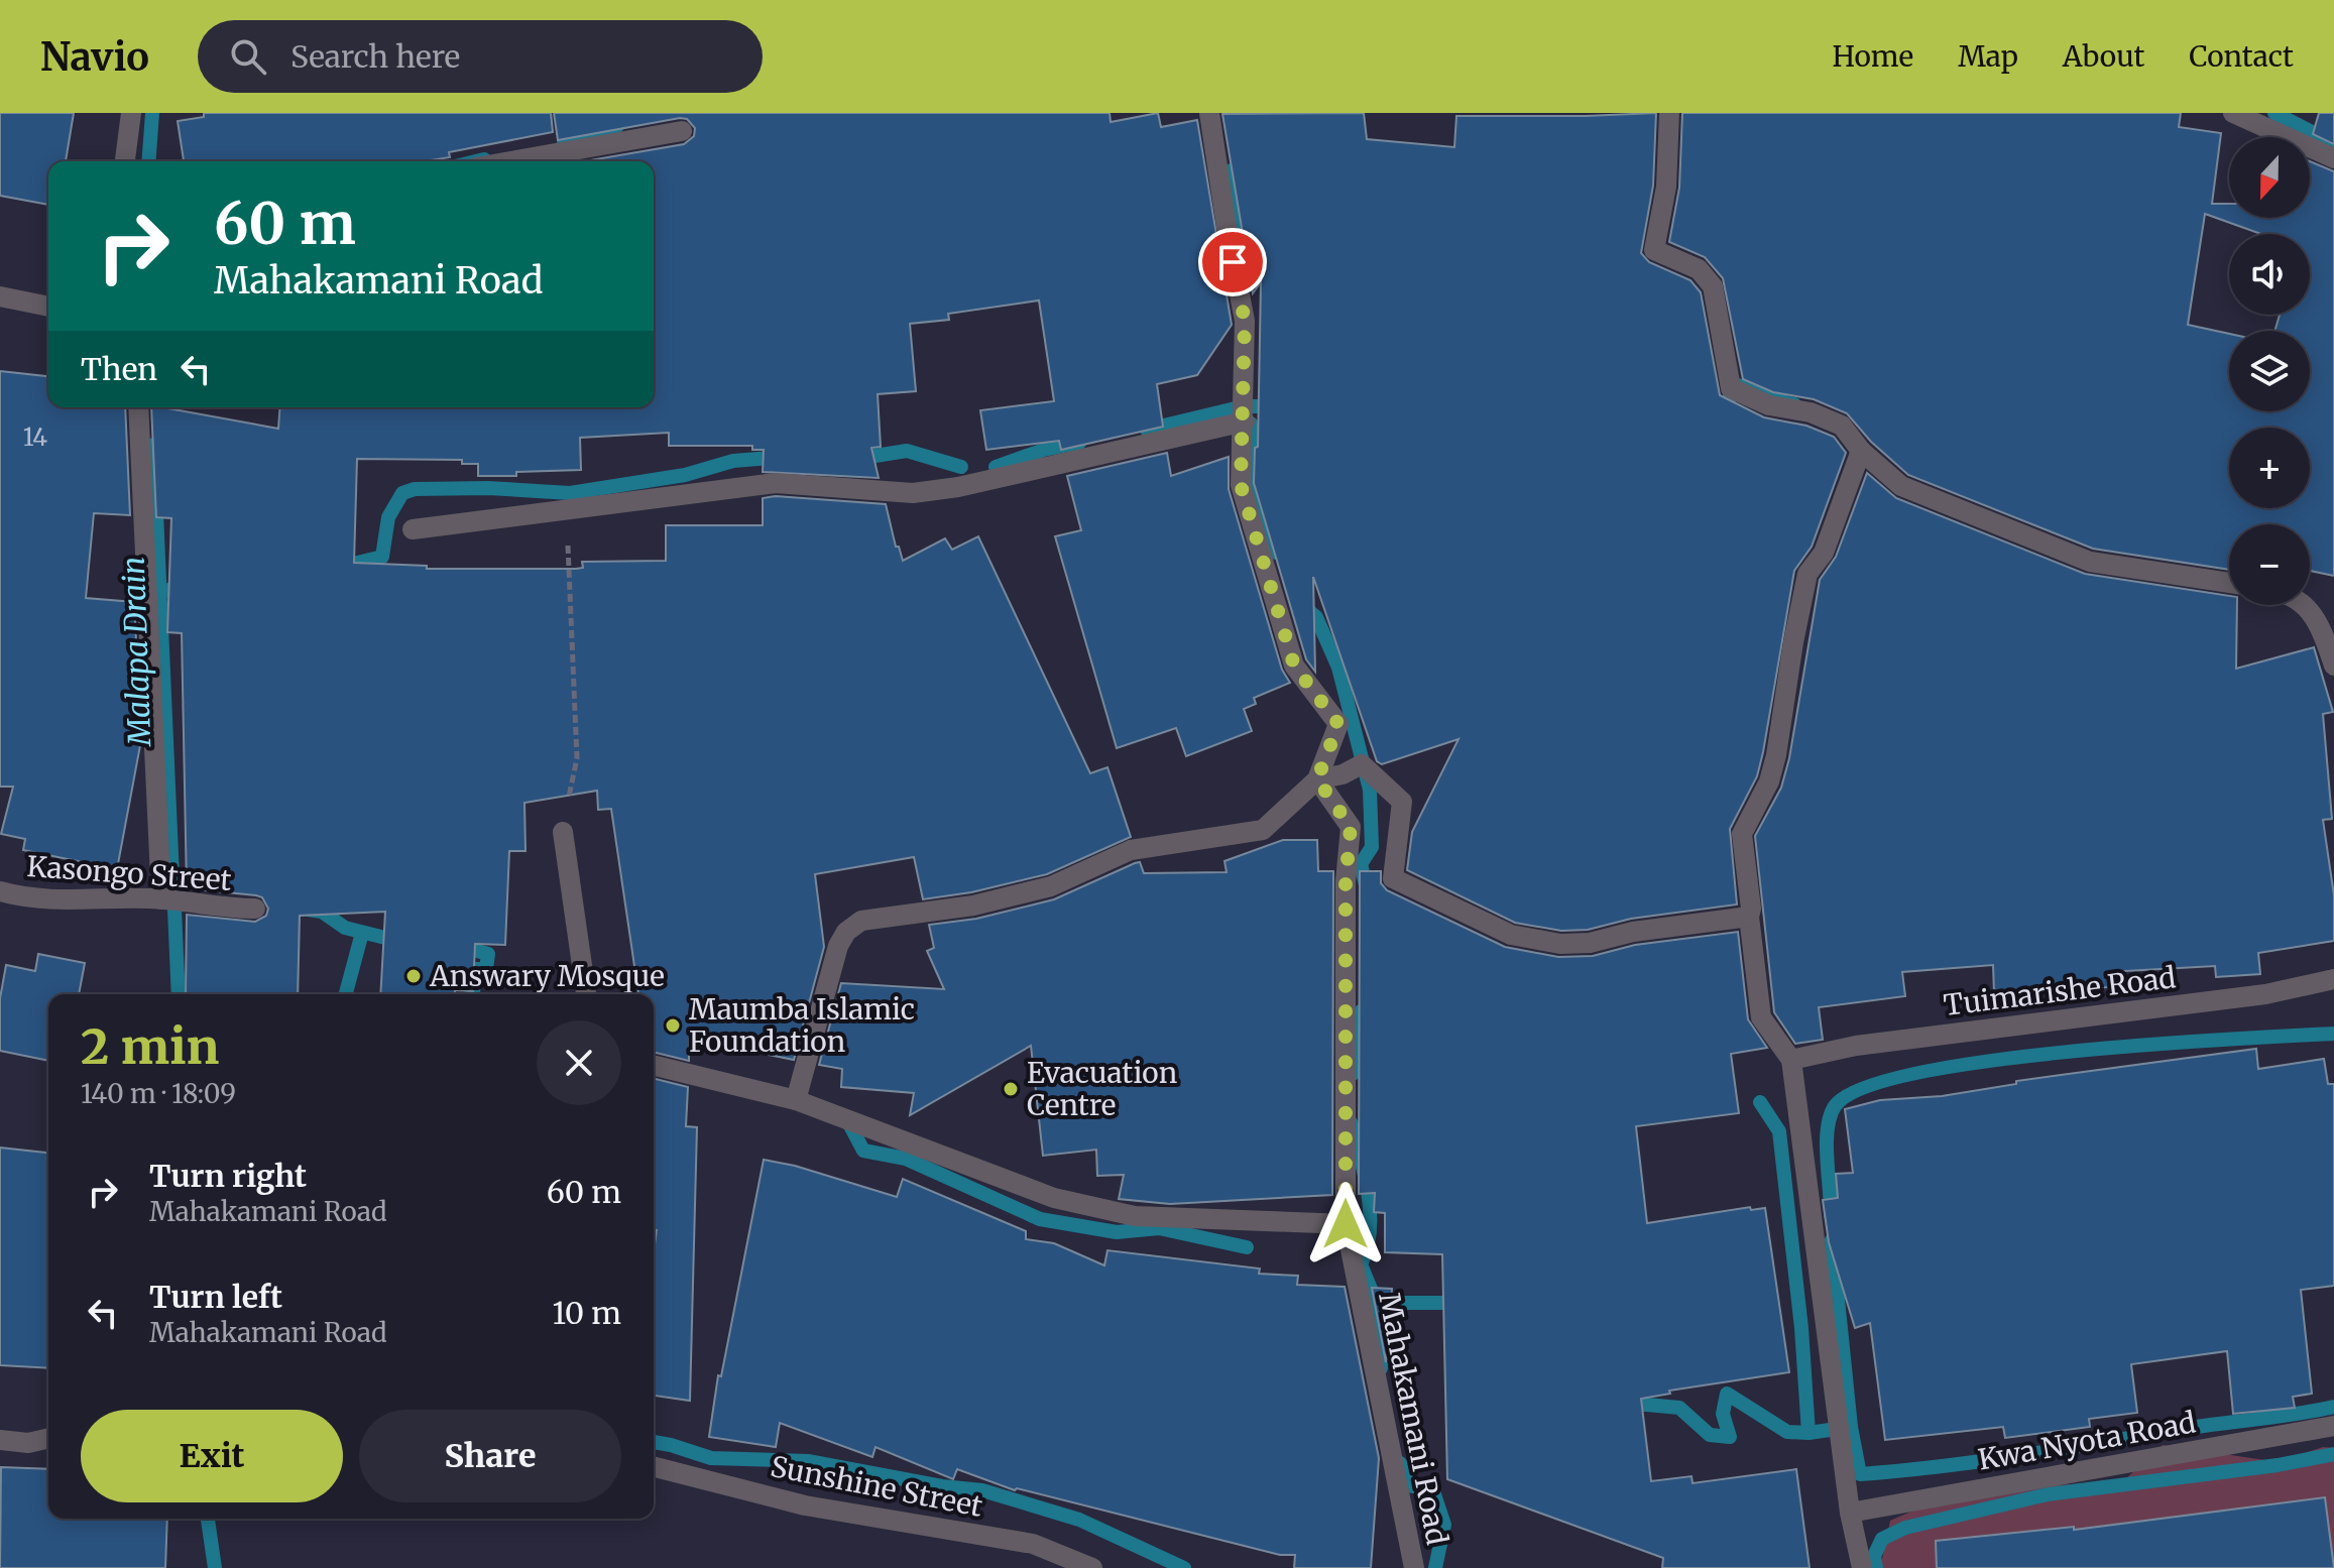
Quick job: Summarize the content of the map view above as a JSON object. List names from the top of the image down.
{
  "streets": {
    "street": [
      "Kasongo Street",
      "Tuimarishe Road",
      "Mahakamani Road",
      "Kwa Nyota Road",
      "Sunshine Street"
    ]
  },
  "water": ["Malapa Drain"],
  "places": ["Answary Mosque", "Maumba Islamic Foundation", "Evacuation Centre"],
  "house_numbers": ["14"],
  "north": "bottom",
  "page": {
    "header": "Navio",
    "search": "Search here",
    "nav": [
      "Home",
      "Map",
      "About",
      "Contact"
    ],
    "map_buttons": ["+", "−"],
    "turn": ["60 m", "Mahakamani Road"],
    "then": "Then",
    "heading": ["2 min", "140 m · 18:09"],
    "list": [
      {
        "name": "Turn right",
        "note": "Mahakamani Road",
        "value": "60 m"
      },
      {
        "name": "Turn left",
        "note": "Mahakamani Road",
        "value": "10 m"
      }
    ],
    "buttons": ["Exit", "Share"]
  }
}
